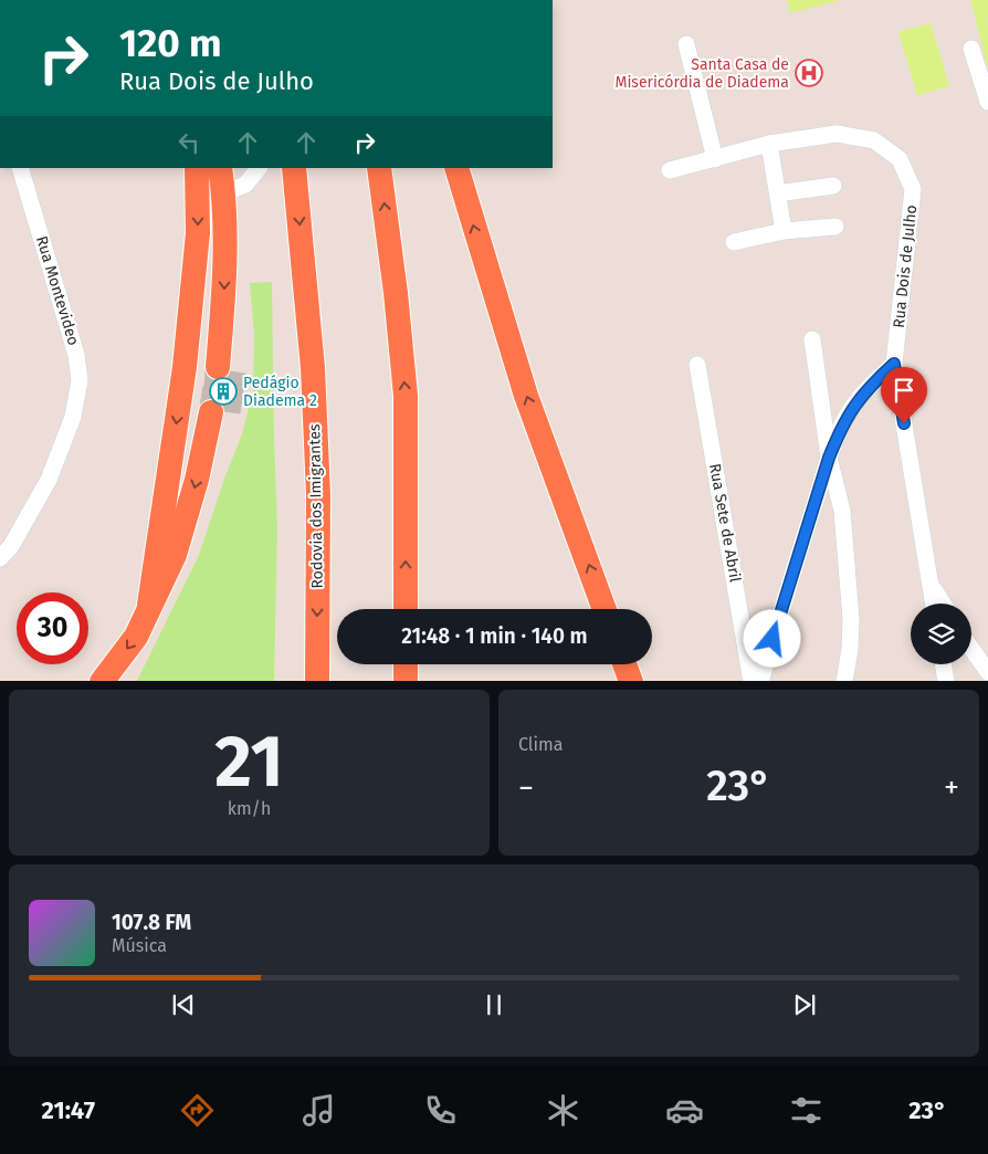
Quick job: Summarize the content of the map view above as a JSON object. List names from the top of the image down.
{
  "streets": {
    "highway": ["Rodovia dos Imigrantes"],
    "street": ["Rua Dois de Julho", "Rua Montevideo", "Rua Sete de Abril"]
  },
  "places": {
    "hospital": ["Santa Casa de Misericórdia de Diadema"],
    "building": ["Pedágio Diadema 2"]
  },
  "page": {
    "turn": ["120 m", "Rua Dois de Julho"],
    "limit": "30",
    "trip": "21:48 · 1 min · 140 m",
    "tile": [
      ["21", "km/h"],
      "Clima"
    ],
    "heat": ["−", "23°", "+"],
    "song": ["107.8 FM", "Música"],
    "tabs": ["21:47", "23°"]
  }
}
